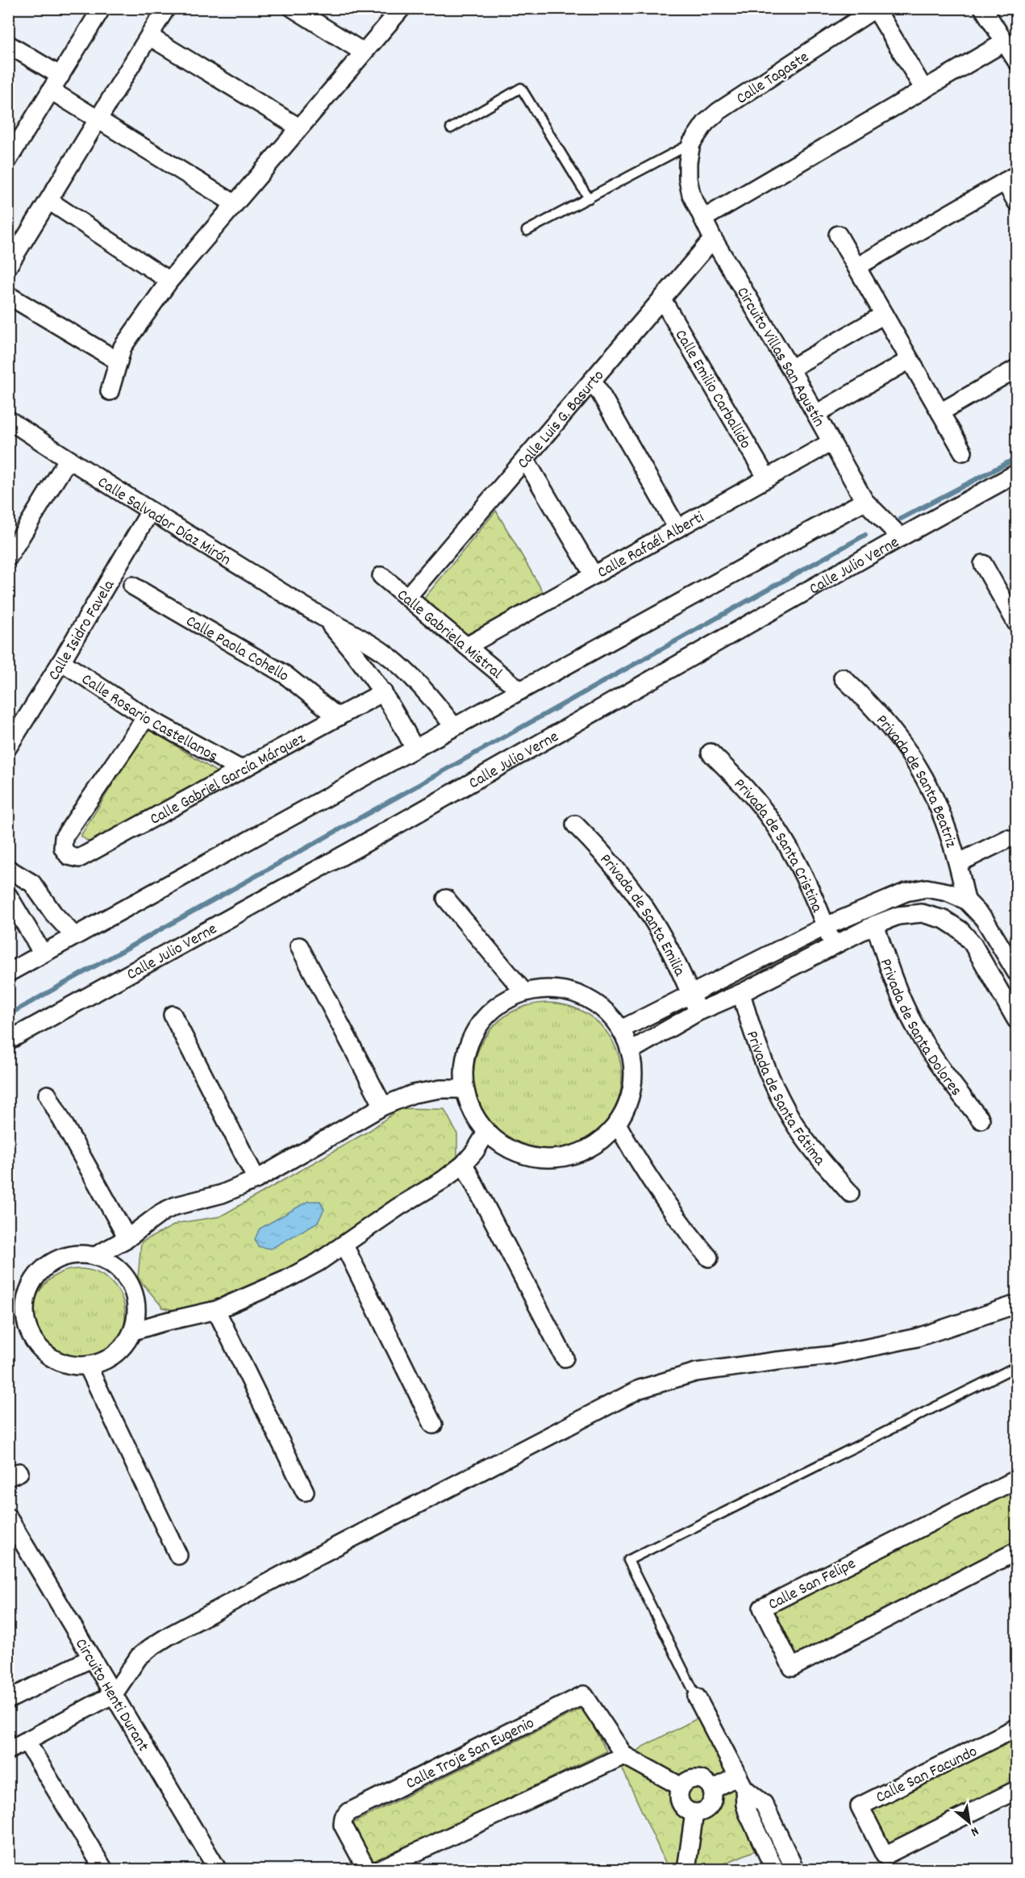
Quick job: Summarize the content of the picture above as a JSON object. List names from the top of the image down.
{
  "streets": {
    "street": [
      "Calle Tagaste",
      "Circuito Villas San Agustín",
      "Calle Emilio Carballido",
      "Calle Luis G. Basurto",
      "Calle Salvador Díaz Mirón",
      "Calle Rafaél Alberti",
      "Calle Julio Verne",
      "Calle Isidro Favela",
      "Calle Gabriela Mistral",
      "Calle Paola Cohello",
      "Calle Rosario Castellanos",
      "Calle Gabriel García Márquez",
      "Privada de Santa Beatriz",
      "Privada de Santa Cristina",
      "Privada de Santa Emilia",
      "Privada de Santa Dolores",
      "Privada de Santa Fátima",
      "Calle San Felipe",
      "Circuito Henti Durant",
      "Calle Troje San Eugenio",
      "Calle San Facundo"
    ]
  },
  "crossings": [
    ["Calle Tagaste", "Circuito Villas San Agustín"],
    ["Circuito Villas San Agustín", "Calle Luis G. Basurto"],
    ["Circuito Villas San Agustín", "Calle Rafaél Alberti"],
    ["Circuito Villas San Agustín", "Calle Julio Verne"],
    ["Calle Emilio Carballido", "Calle Luis G. Basurto"],
    ["Calle Emilio Carballido", "Calle Rafaél Alberti"],
    ["Calle Luis G. Basurto", "Calle Gabriela Mistral"],
    ["Calle Salvador Díaz Mirón", "Calle Isidro Favela"],
    ["Calle Salvador Díaz Mirón", "Calle Gabriel García Márquez"],
    ["Calle Rafaél Alberti", "Calle Gabriela Mistral"],
    ["Calle Isidro Favela", "Calle Rosario Castellanos"],
    ["Calle Paola Cohello", "Calle Gabriel García Márquez"],
    ["Calle Rosario Castellanos", "Calle Gabriel García Márquez"]
  ],
  "north": "bottom right"
}
